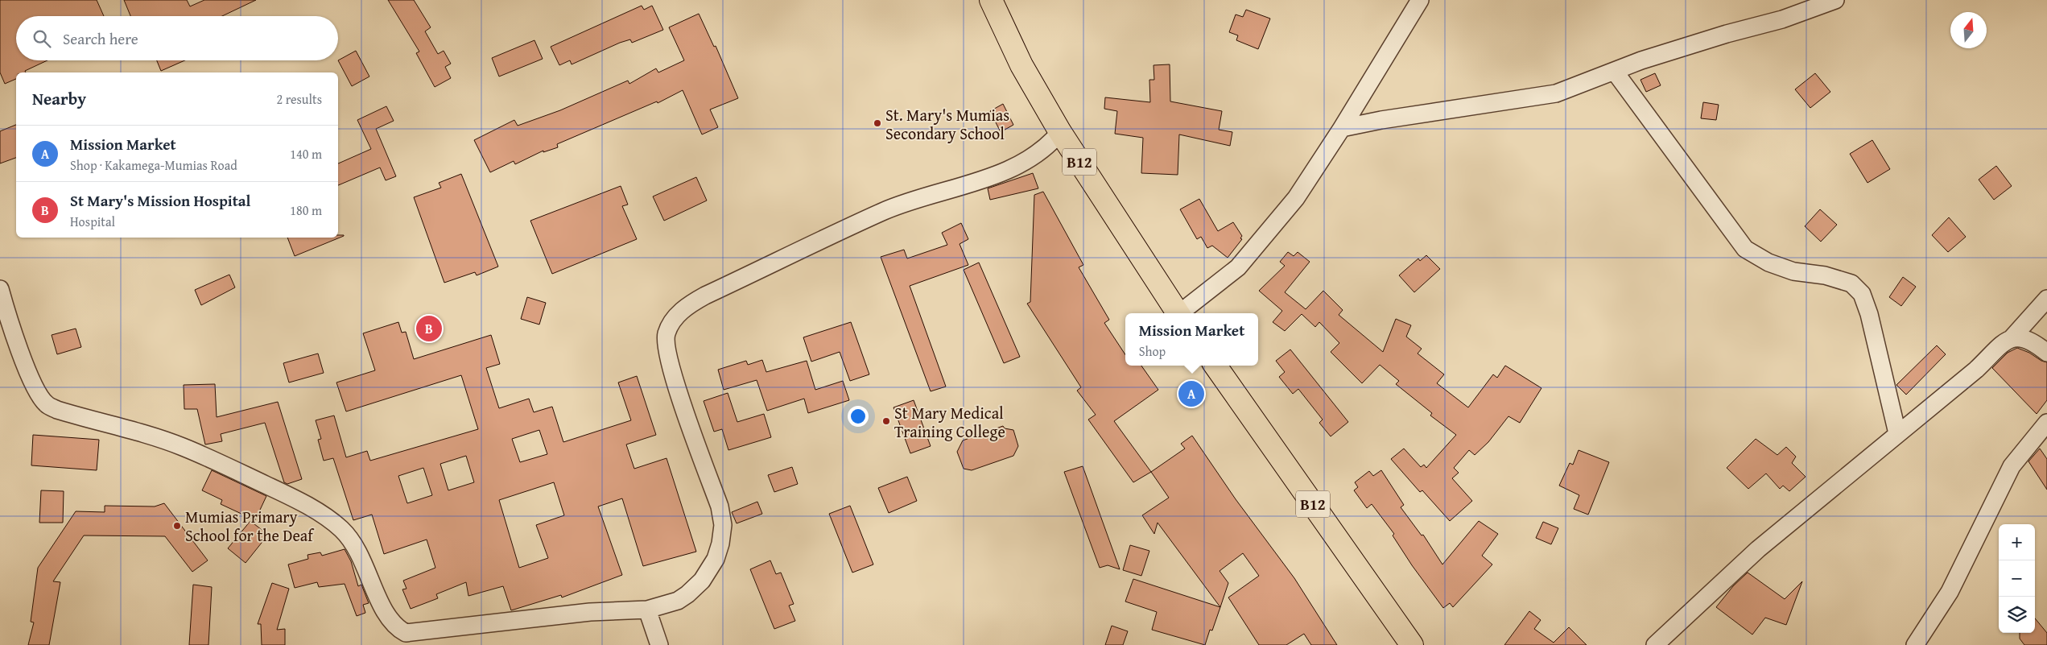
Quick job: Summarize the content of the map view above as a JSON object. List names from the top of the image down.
{
  "streets": {
    "highway": ["B12"]
  },
  "places": ["St. Mary's Mumias Secondary School", "St Mary Medical Training College", "Mumias Primary School for the Deaf"],
  "north": "top",
  "page": {
    "search": "Search here",
    "heading": ["Nearby", "2 results"],
    "list": [
      {
        "mark": "A",
        "name": "Mission Market",
        "note": "Shop · Kakamega-Mumias Road",
        "value": "140 m"
      },
      {
        "mark": "B",
        "name": "St Mary's Mission Hospital",
        "note": "Hospital",
        "value": "180 m"
      }
    ],
    "popup": ["Mission Market", "Shop"],
    "pins": ["B", "A"],
    "map_buttons": ["+", "−"]
  }
}
